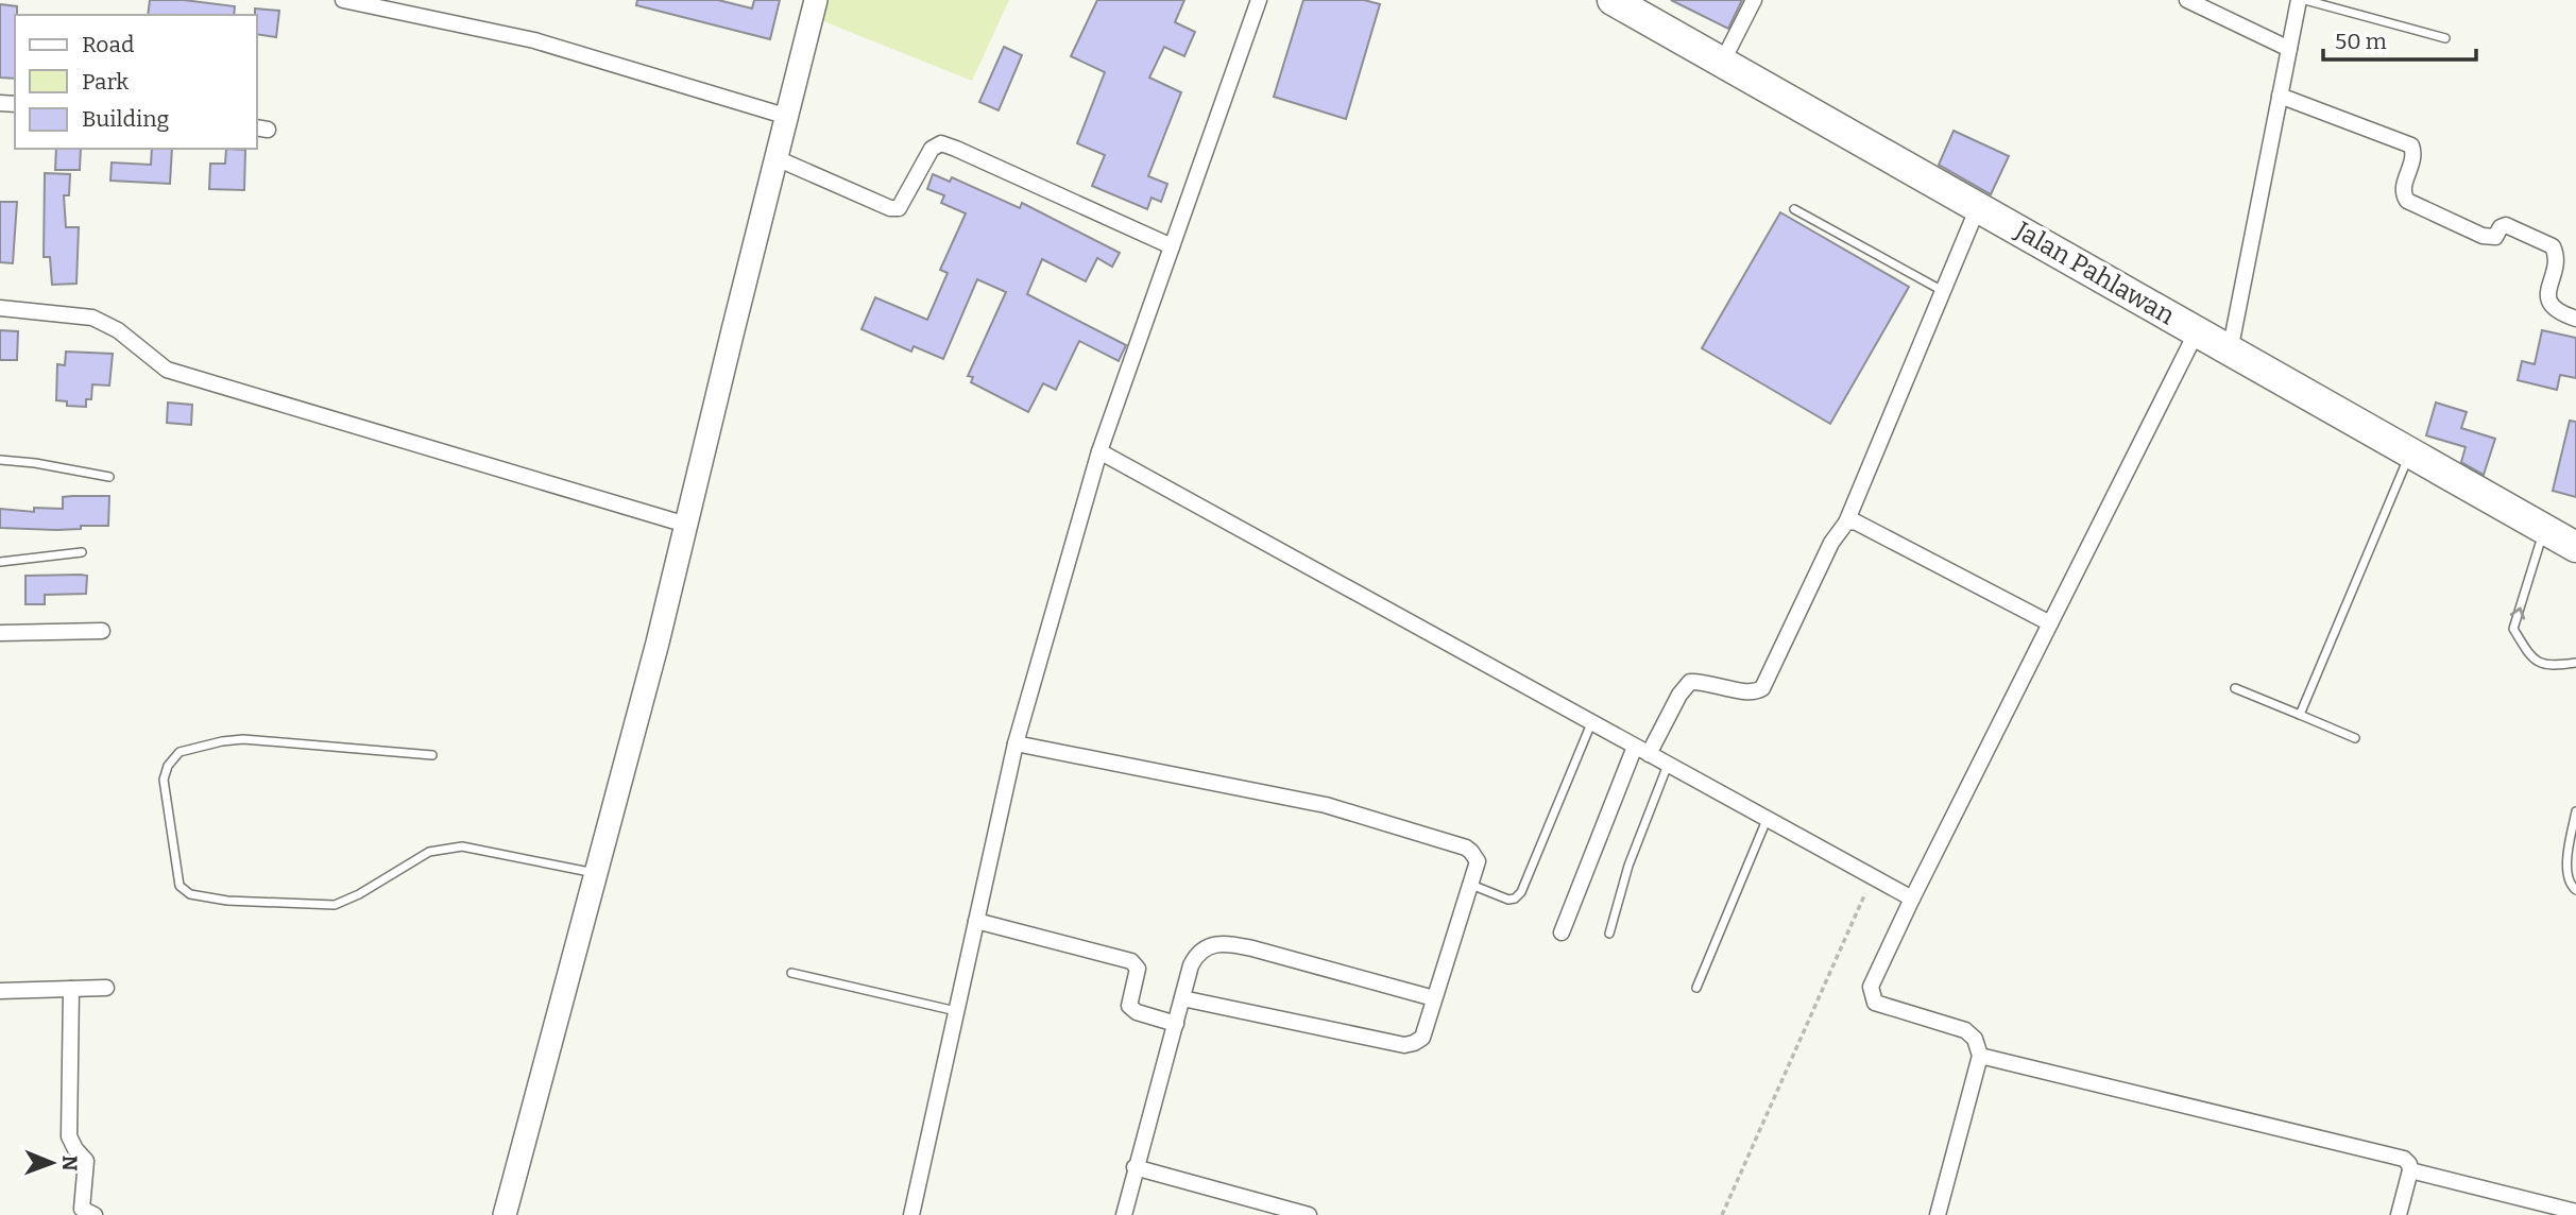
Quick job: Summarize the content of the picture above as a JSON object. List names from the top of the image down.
{
  "streets": {
    "highway": ["Jalan Pahlawan"]
  },
  "legend": ["Road", "Park", "Building"],
  "scale_bar": "50 m",
  "north": "right"
}
